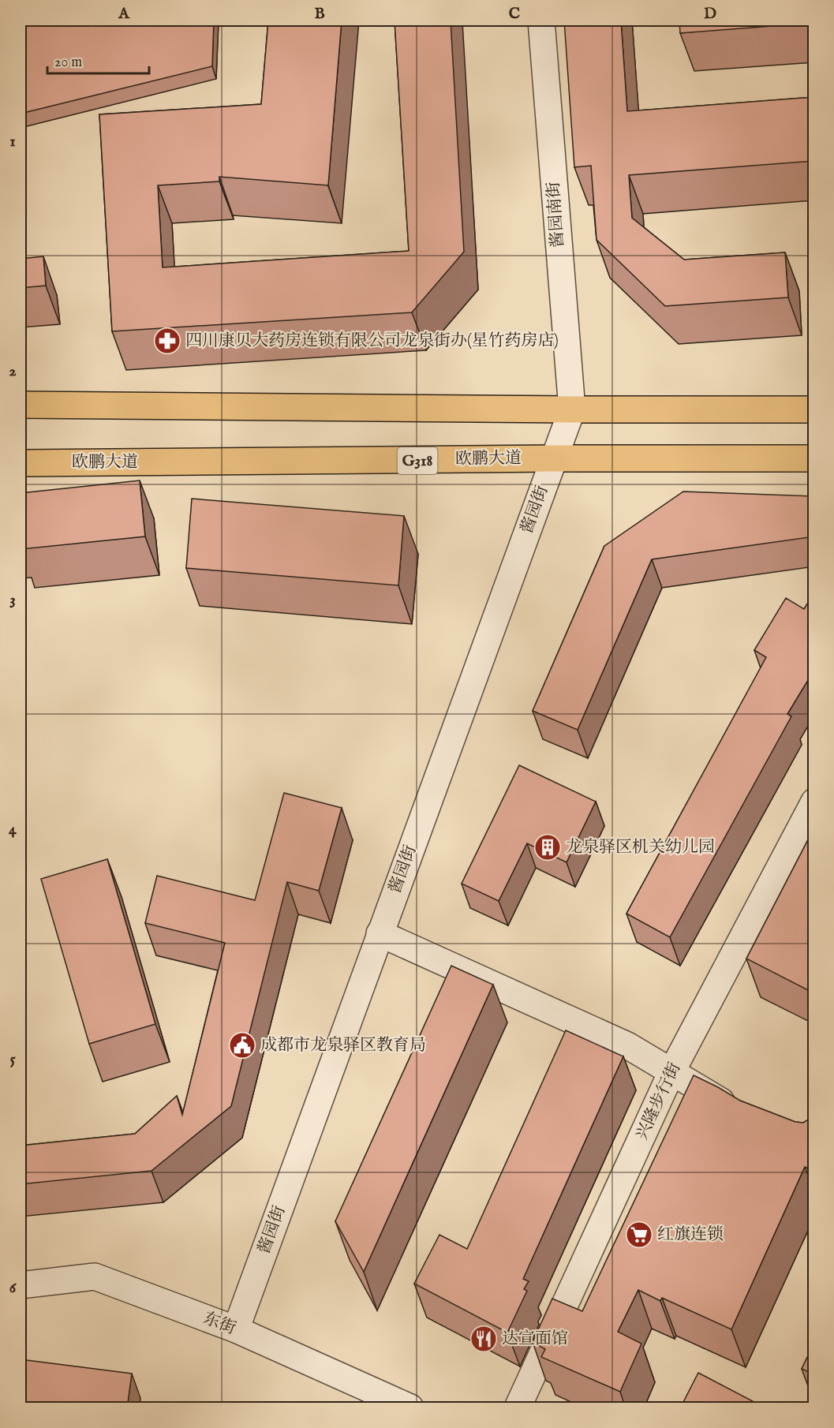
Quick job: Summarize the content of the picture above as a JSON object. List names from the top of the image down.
{
  "streets": {
    "highway": ["欧鹏大道", "G318"],
    "street": [
      "酱园南街",
      "酱园街",
      "兴隆步行街",
      "东街"
    ]
  },
  "crossings": [
    ["酱园南街", "酱园街"],
    ["欧鹏大道", "酱园街"],
    ["酱园街", "东街"]
  ],
  "places": {
    "pharmacy": ["四川康贝大药房连锁有限公司龙泉街办(星竹药房店)"],
    "building": ["龙泉驿区机关幼儿园"],
    "public building": ["成都市龙泉驿区教育局"],
    "supermarket": ["红旗连锁"],
    "restaurant": ["达宣面馆"]
  },
  "scale_bar": "20 m",
  "grid": {
    "columns": [
      "A",
      "B",
      "C",
      "D"
    ],
    "rows": [
      "1",
      "2",
      "3",
      "4",
      "5",
      "6"
    ]
  }
}
